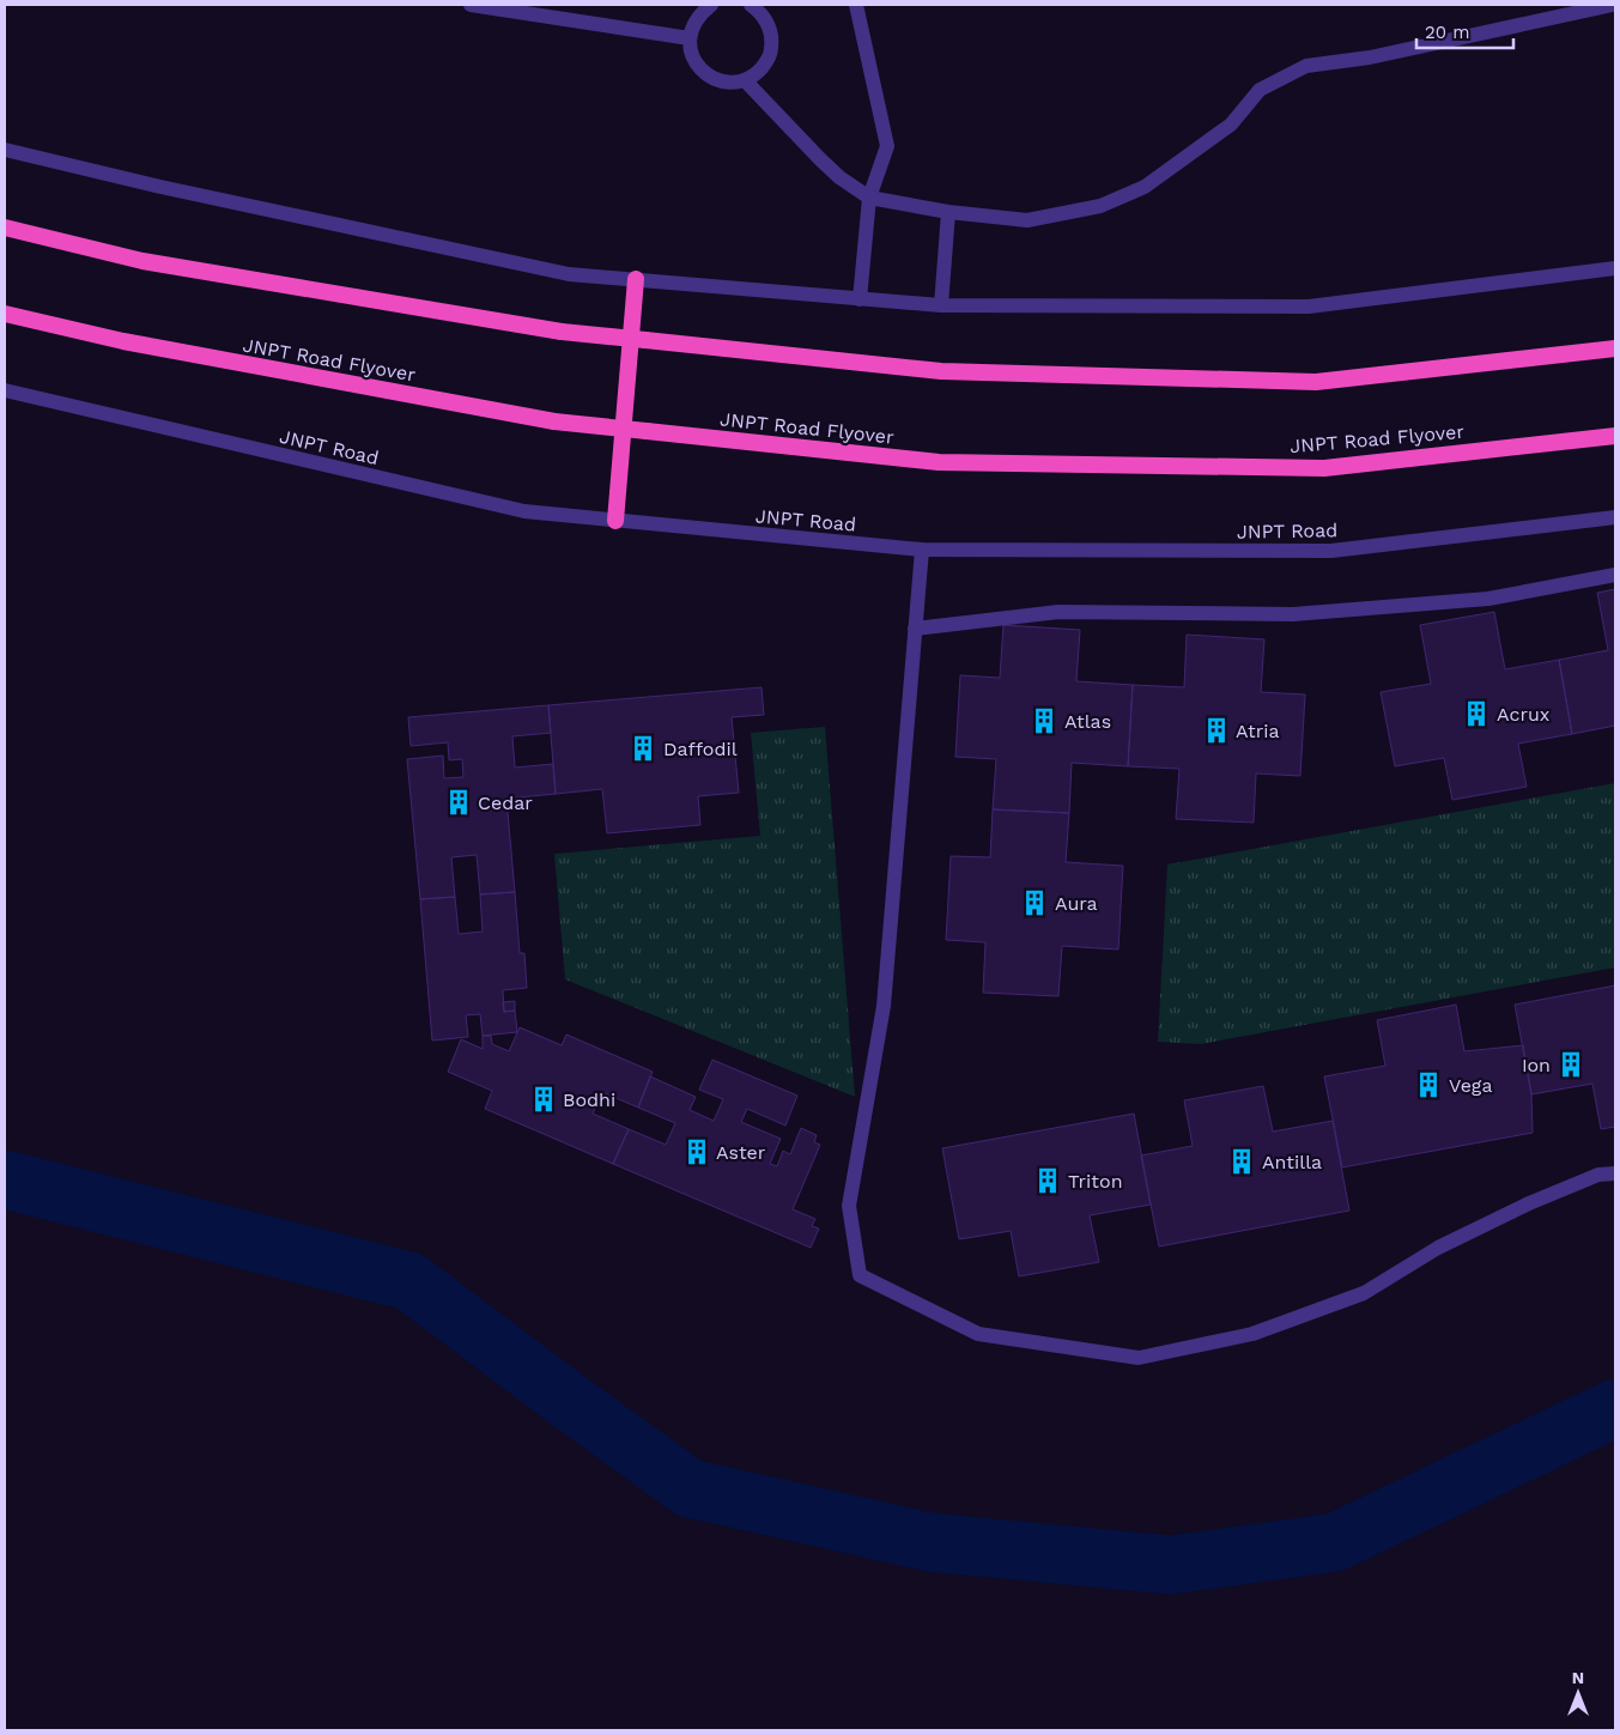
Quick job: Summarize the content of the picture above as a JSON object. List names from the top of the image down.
{
  "streets": {
    "highway": ["JNPT Road Flyover"],
    "street": ["JNPT Road"]
  },
  "places": {
    "building": [
      "Acrux",
      "Atlas",
      "Atria",
      "Daffodil",
      "Cedar",
      "Aura",
      "Ion",
      "Vega",
      "Bodhi",
      "Aster",
      "Antilla",
      "Triton"
    ]
  },
  "scale_bar": "20 m",
  "north": "top"
}
